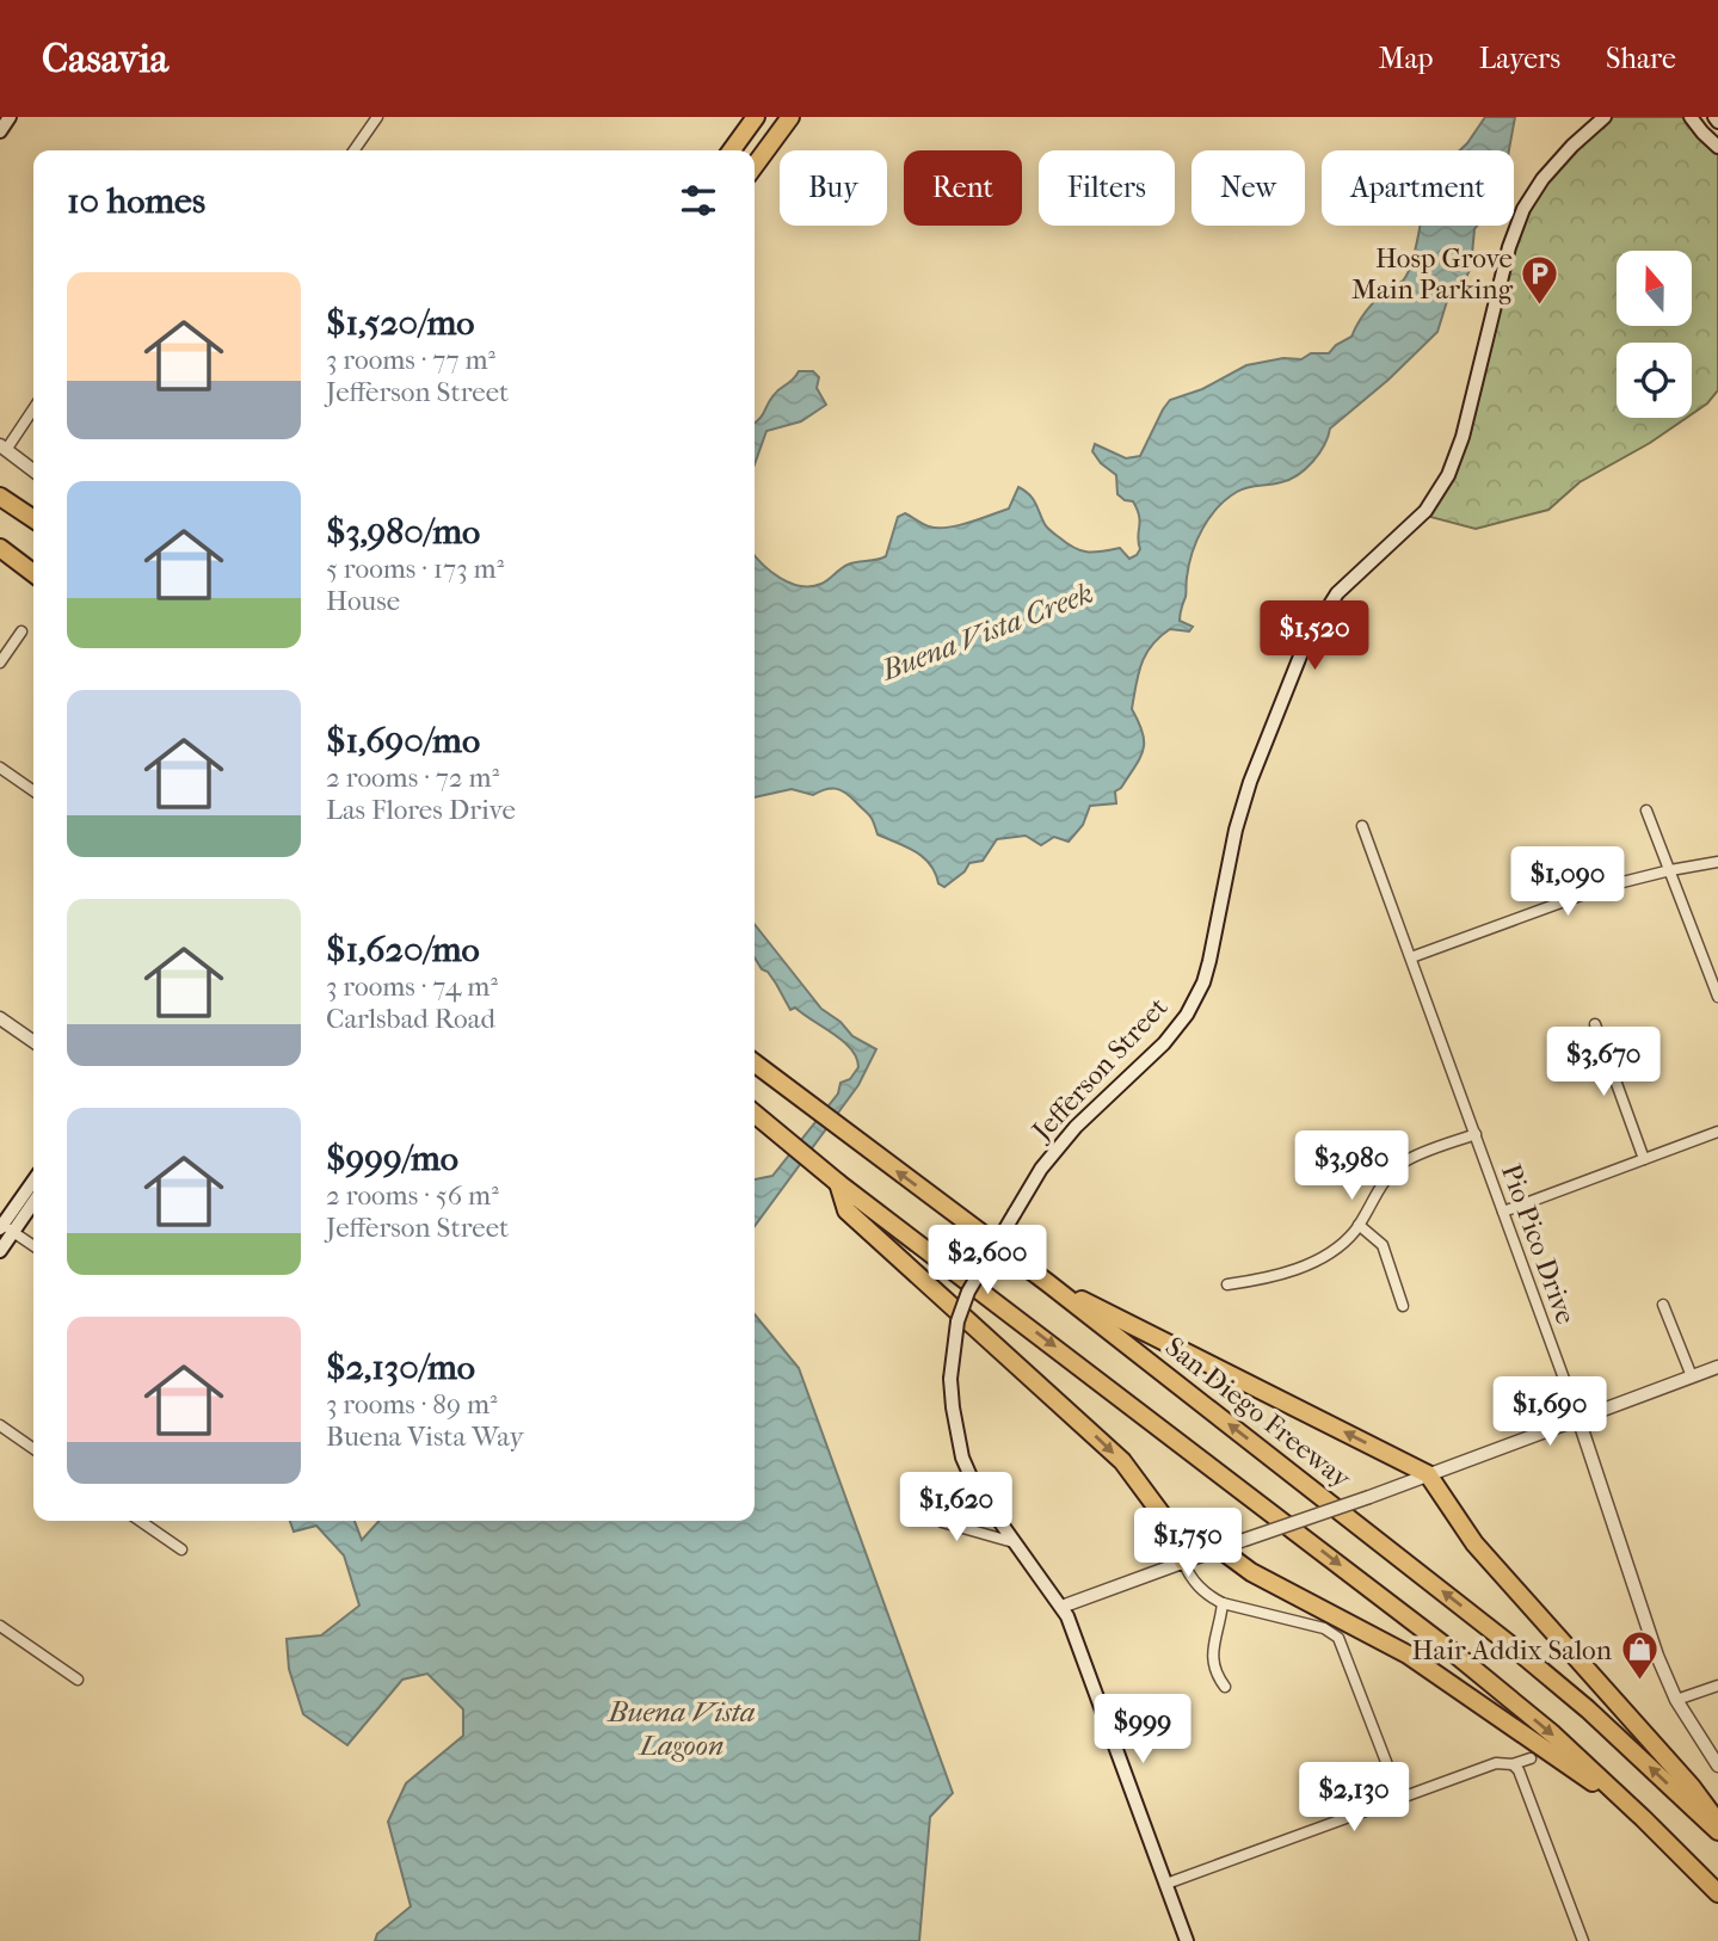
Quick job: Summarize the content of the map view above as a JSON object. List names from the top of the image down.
{
  "streets": {
    "highway": ["San Diego Freeway"],
    "main road": ["Jefferson Street"],
    "street": ["Pio Pico Drive"]
  },
  "water": ["Buena Vista Creek", "Buena Vista Lagoon"],
  "places": {
    "parking": ["Hosp Grove Main Parking"],
    "shop": ["Hair Addix Salon"]
  },
  "north": "top",
  "page": {
    "header": "Casavia",
    "nav": ["Map", "Layers", "Share"],
    "chip": [
      "Buy",
      "Rent",
      "Filters",
      "New",
      "Apartment"
    ],
    "heading": "10 homes",
    "list": [
      {
        "name": "$1,520/mo",
        "note": "3 rooms · 77 m² · Jefferson Street"
      },
      {
        "name": "$3,980/mo",
        "note": "5 rooms · 173 m² · House"
      },
      {
        "name": "$1,690/mo",
        "note": "2 rooms · 72 m² · Las Flores Drive"
      },
      {
        "name": "$1,620/mo",
        "note": "3 rooms · 74 m² · Carlsbad Road"
      },
      {
        "name": "$999/mo",
        "note": "2 rooms · 56 m² · Jefferson Street"
      },
      {
        "name": "$2,130/mo",
        "note": "3 rooms · 89 m² · Buena Vista Way"
      }
    ],
    "price": [
      "$1,520",
      "$1,090",
      "$3,670",
      "$3,980",
      "$2,600",
      "$1,690",
      "$1,620",
      "$1,750",
      "$999",
      "$2,130"
    ]
  }
}
